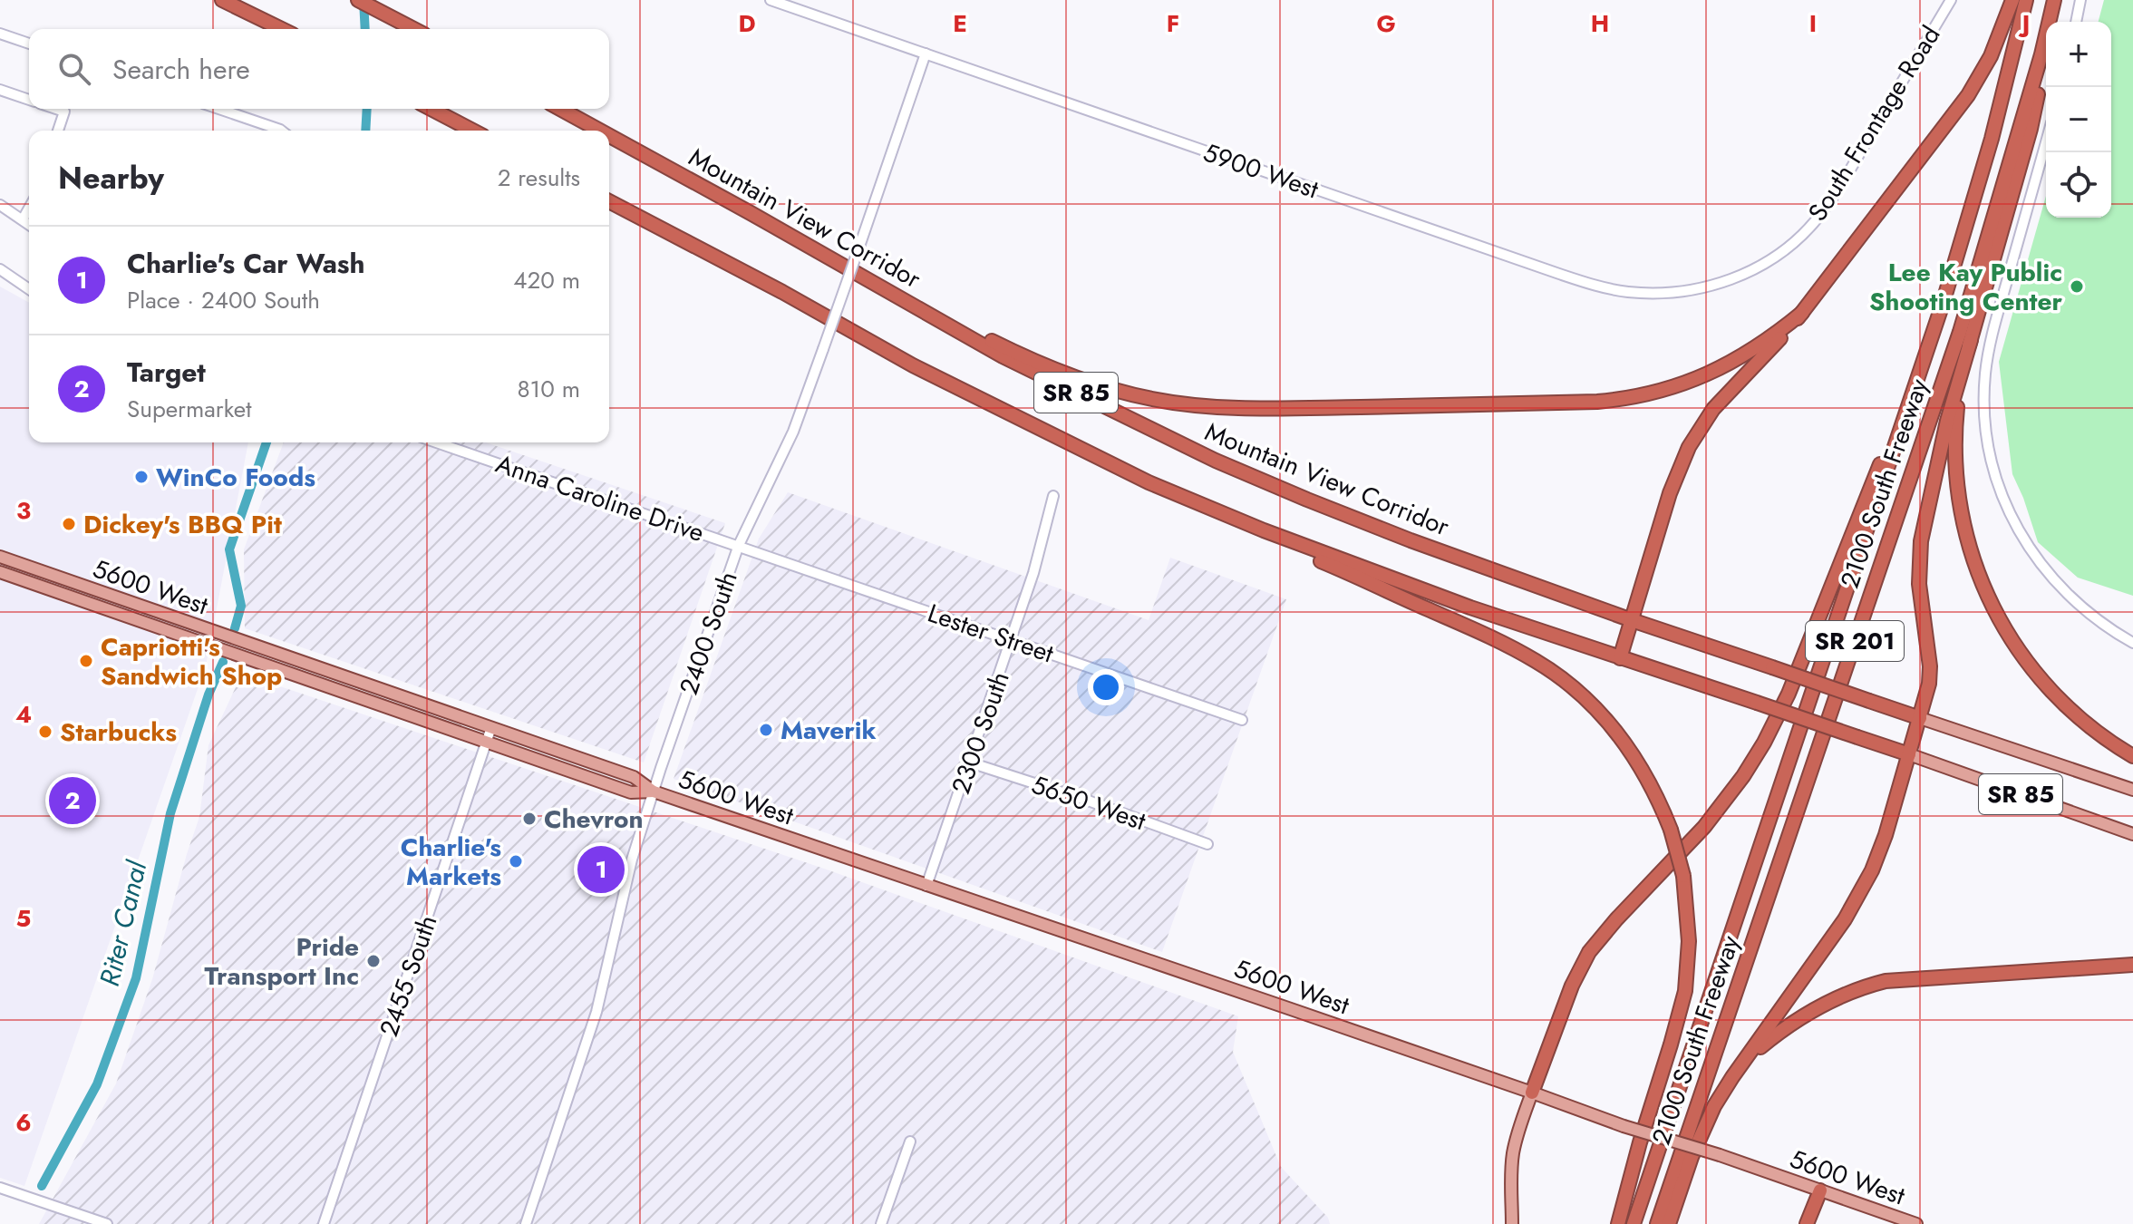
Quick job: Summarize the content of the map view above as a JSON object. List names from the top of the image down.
{
  "streets": {
    "highway": [
      "Mountain View Corridor",
      "SR 85",
      "2100 South Freeway",
      "SR 201"
    ],
    "main road": ["5600 West"],
    "street": [
      "South Frontage Road",
      "5900 West",
      "Anna Caroline Drive",
      "2400 South",
      "Lester Street",
      "2300 South",
      "5650 West",
      "2455 South"
    ]
  },
  "crossings": [
    ["South Frontage Road", "5900 West"],
    ["5900 West", "2400 South"],
    ["Anna Caroline Drive", "2400 South"],
    ["Anna Caroline Drive", "Lester Street"],
    ["5600 West", "2400 South"],
    ["5600 West", "2300 South"],
    ["5600 West", "2455 South"],
    ["2400 South", "Lester Street"],
    ["Lester Street", "2300 South"],
    ["2300 South", "5650 West"]
  ],
  "water": ["Riter Canal"],
  "places": [
    "Lee Kay Public Shooting Center",
    "WinCo Foods",
    "Dickey's BBQ Pit",
    "Capriotti's Sandwich Shop",
    "Maverik",
    "Starbucks",
    "Chevron",
    "Charlie's Markets",
    "Pride Transport Inc"
  ],
  "page": {
    "map_buttons": ["+", "−"],
    "search": "Search here",
    "heading": ["Nearby", "2 results"],
    "list": [
      {
        "mark": "1",
        "name": "Charlie's Car Wash",
        "note": "Place · 2400 South",
        "value": "420 m"
      },
      {
        "mark": "2",
        "name": "Target",
        "note": "Supermarket",
        "value": "810 m"
      }
    ],
    "pins": ["2", "1"]
  },
  "grid": {
    "columns": [
      "D",
      "E",
      "F",
      "G",
      "H",
      "I",
      "J"
    ],
    "rows": [
      "3",
      "4",
      "5",
      "6"
    ]
  }
}
